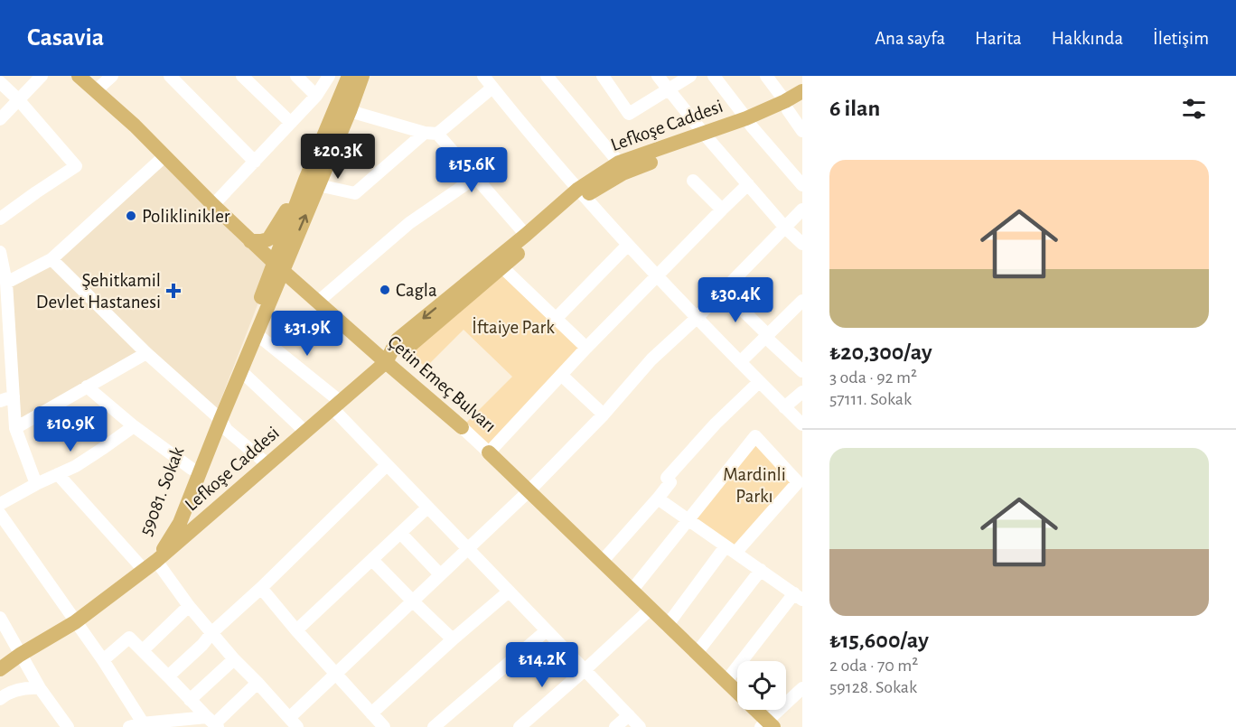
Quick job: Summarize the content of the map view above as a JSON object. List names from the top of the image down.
{
  "streets": {
    "main road": ["Lefkoşe Caddesi", "Çetin Emeç Bulvarı", "59081. Sokak"]
  },
  "crossings": [
    ["Lefkoşe Caddesi", "Çetin Emeç Bulvarı"],
    ["Lefkoşe Caddesi", "59081. Sokak"],
    ["Çetin Emeç Bulvarı", "59081. Sokak"]
  ],
  "parks": ["İftaiye Park", "Mardinli Parkı"],
  "places": {
    "other": ["Poliklinikler", "Cagla"],
    "health": ["Şehitkamil Devlet Hastanesi"]
  },
  "page": {
    "header": "Casavia",
    "nav": [
      "Ana sayfa",
      "Harita",
      "Hakkında",
      "İletişim"
    ],
    "heading": "6 ilan",
    "price": [
      "₺20.3K",
      "₺15.6K",
      "₺30.4K",
      "₺31.9K",
      "₺10.9K",
      "₺14.2K"
    ],
    "list": [
      {
        "name": "₺20,300/ay",
        "note": "3 oda · 92 m² · 57111. Sokak"
      },
      {
        "name": "₺15,600/ay",
        "note": "2 oda · 70 m² · 59128. Sokak"
      }
    ]
  }
}
